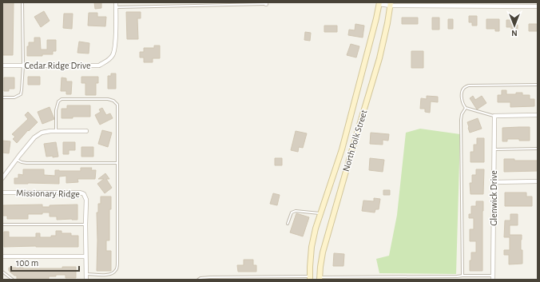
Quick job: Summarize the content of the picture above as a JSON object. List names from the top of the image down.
{
  "streets": {
    "main road": ["North Polk Street"],
    "street": ["Cedar Ridge Drive", "Missionary Ridge", "Glenwick Drive"]
  },
  "scale_bar": "100 m",
  "north": "bottom"
}
